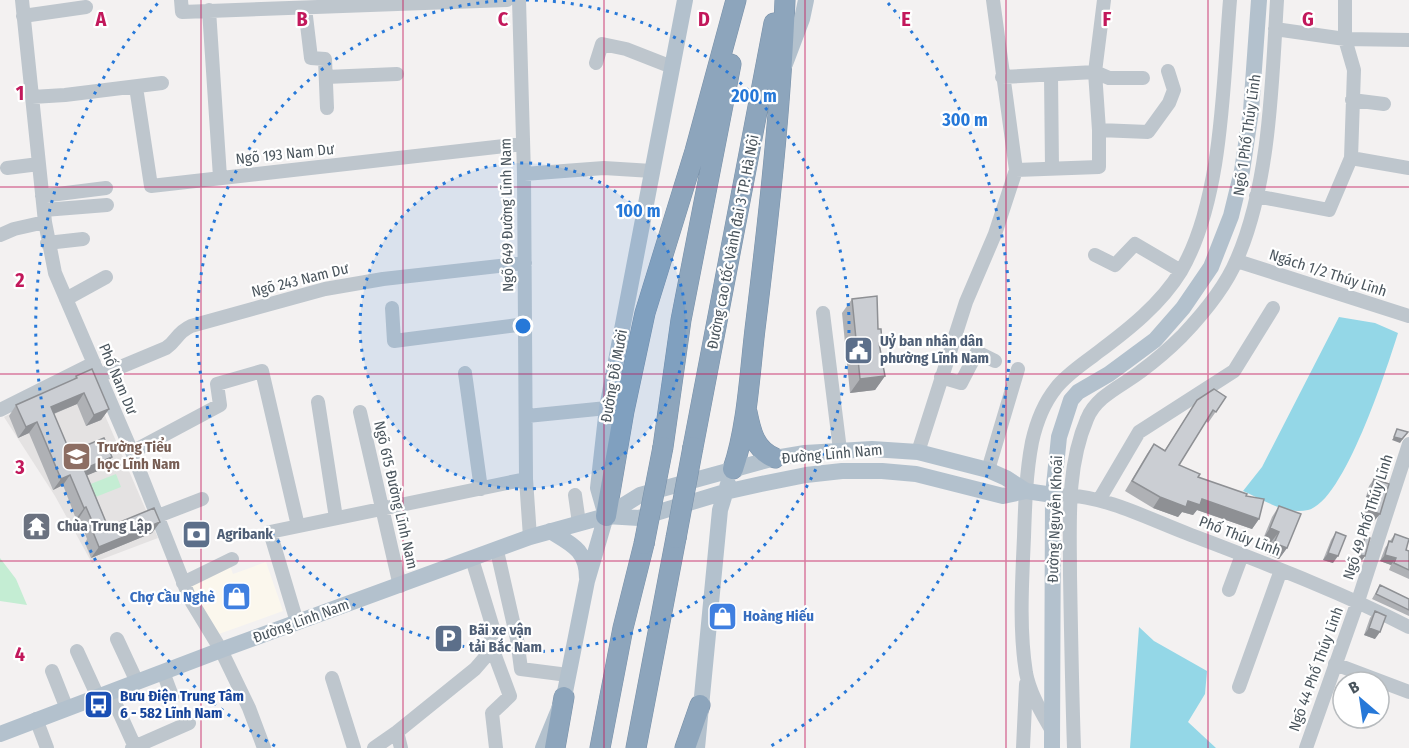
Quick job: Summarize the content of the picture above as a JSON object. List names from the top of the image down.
{
  "streets": {
    "highway": ["Đường cao tốc Vành đai 3 TP. Hà Nội"],
    "main road": ["Đường Đỗ Mười", "Đường Lĩnh Nam", "Đường Nguyễn Khoái"],
    "street": [
      "Ngõ 1 Phố Thúy Lĩnh",
      "Ngõ 193 Nam Dư",
      "Ngõ 649 Đường Lĩnh Nam",
      "Ngách 1/2 Thúy Lĩnh",
      "Ngõ 243 Nam Dư",
      "Phố Nam Dư",
      "Ngõ 615 Đường Lĩnh Nam",
      "Ngõ 49 Phố Thúy Lĩnh",
      "Phố Thúy Lĩnh",
      "Ngõ 44 Phố Thúy Lĩnh"
    ]
  },
  "crossings": [
    ["Ngõ 1 Phố Thúy Lĩnh", "Ngách 1/2 Thúy Lĩnh"],
    ["Ngõ 1 Phố Thúy Lĩnh", "Phố Thúy Lĩnh"],
    ["Ngõ 193 Nam Dư", "Ngõ 649 Đường Lĩnh Nam"],
    ["Ngõ 649 Đường Lĩnh Nam", "Ngõ 243 Nam Dư"],
    ["Ngõ 649 Đường Lĩnh Nam", "Đường Lĩnh Nam"],
    ["Ngõ 243 Nam Dư", "Phố Nam Dư"],
    ["Đường Đỗ Mười", "Đường Lĩnh Nam"],
    ["Phố Nam Dư", "Đường Lĩnh Nam"],
    ["Đường Lĩnh Nam", "Ngõ 615 Đường Lĩnh Nam"],
    ["Đường Lĩnh Nam", "Đường Nguyễn Khoái"],
    ["Đường Lĩnh Nam", "Phố Thúy Lĩnh"],
    ["Ngõ 49 Phố Thúy Lĩnh", "Phố Thúy Lĩnh"],
    ["Ngõ 49 Phố Thúy Lĩnh", "Ngõ 44 Phố Thúy Lĩnh"],
    ["Đường Nguyễn Khoái", "Phố Thúy Lĩnh"],
    ["Phố Thúy Lĩnh", "Ngõ 44 Phố Thúy Lĩnh"]
  ],
  "places": {
    "public building": ["Uỷ ban nhân dân phường Lĩnh Nam"],
    "school or university": ["Trường Tiểu học Lĩnh Nam"],
    "temple": ["Chùa Trung Lập"],
    "bank": ["Agribank"],
    "shop": ["Chợ Cầu Nghè", "Hoàng Hiếu"],
    "parking": ["Bãi xe vận tải Bắc Nam"],
    "bus stop": ["Bưu Điện Trung Tâm 6 - 582 Lĩnh Nam"]
  },
  "north": "top left",
  "grid": {
    "columns": [
      "A",
      "B",
      "C",
      "D",
      "E",
      "F",
      "G"
    ],
    "rows": [
      "1",
      "2",
      "3",
      "4"
    ]
  },
  "rings": ["200 m", "300 m", "100 m"]
}
